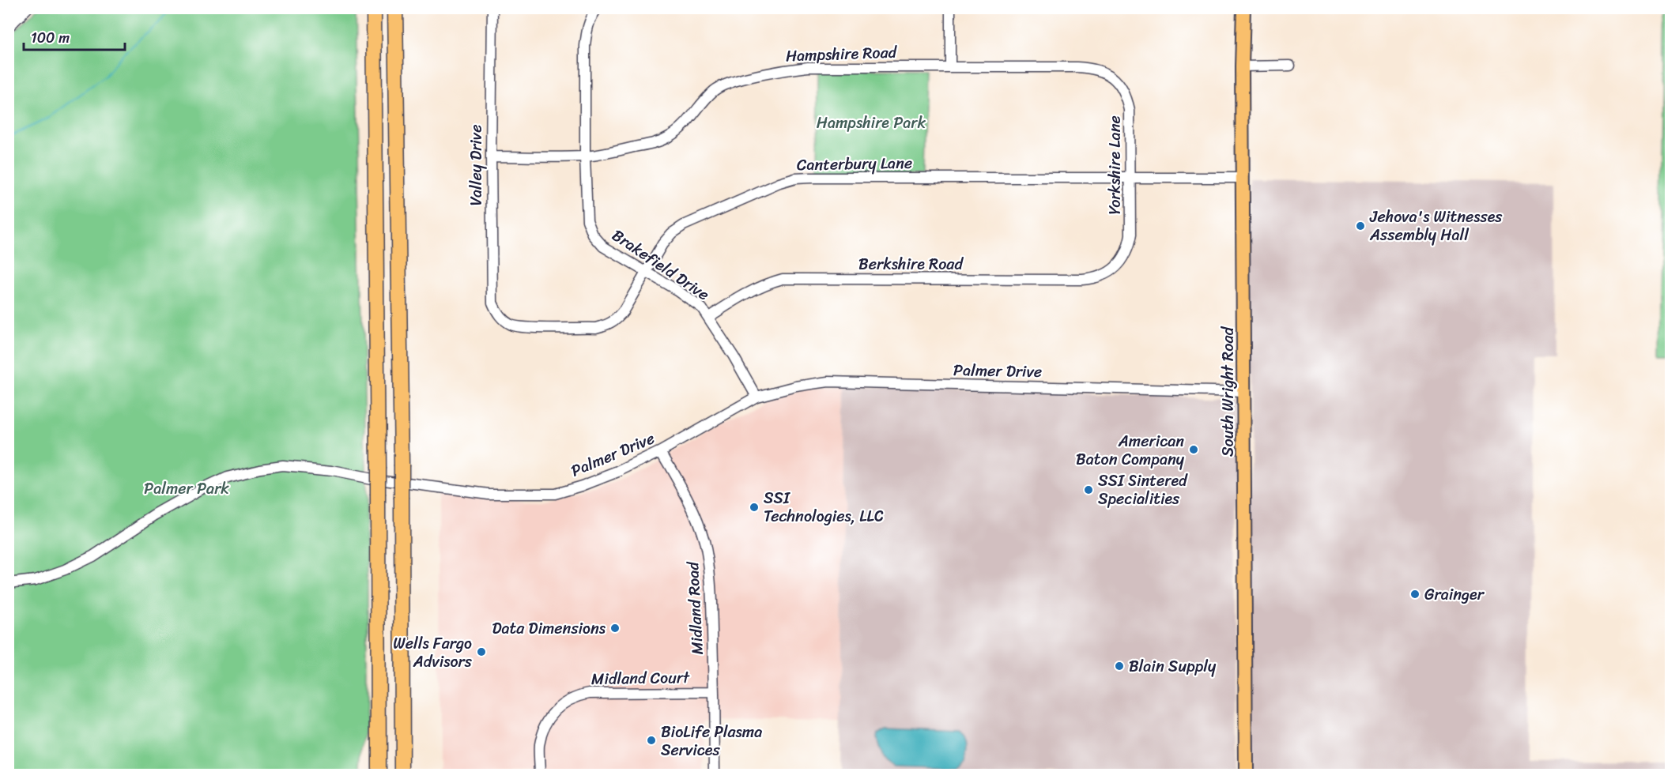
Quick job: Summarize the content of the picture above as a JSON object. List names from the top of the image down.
{
  "streets": {
    "main road": ["South Wright Road"],
    "street": [
      "Hampshire Road",
      "Canterbury Lane",
      "Valley Drive",
      "Yorkshire Lane",
      "Berkshire Road",
      "Brakefield Drive",
      "Palmer Drive",
      "Midland Road",
      "Midland Court"
    ]
  },
  "crossings": [
    ["Hampshire Road", "Valley Drive"],
    ["Hampshire Road", "Yorkshire Lane"],
    ["Hampshire Road", "Brakefield Drive"],
    ["Canterbury Lane", "Valley Drive"],
    ["Canterbury Lane", "Yorkshire Lane"],
    ["Canterbury Lane", "Brakefield Drive"],
    ["Canterbury Lane", "South Wright Road"],
    ["Yorkshire Lane", "Berkshire Road"],
    ["Berkshire Road", "Brakefield Drive"],
    ["Brakefield Drive", "Palmer Drive"],
    ["Palmer Drive", "South Wright Road"],
    ["Palmer Drive", "Midland Road"],
    ["Midland Road", "Midland Court"]
  ],
  "parks": ["Hampshire Park", "Palmer Park"],
  "places": [
    "Jehova's Witnesses Assembly Hall",
    "American Baton Company",
    "SSI Sintered Specialities",
    "SSI Technologies, LLC",
    "Grainger",
    "Data Dimensions",
    "Wells Fargo Advisors",
    "Blain Supply",
    "BioLife Plasma Services"
  ],
  "scale_bar": "100 m"
}
